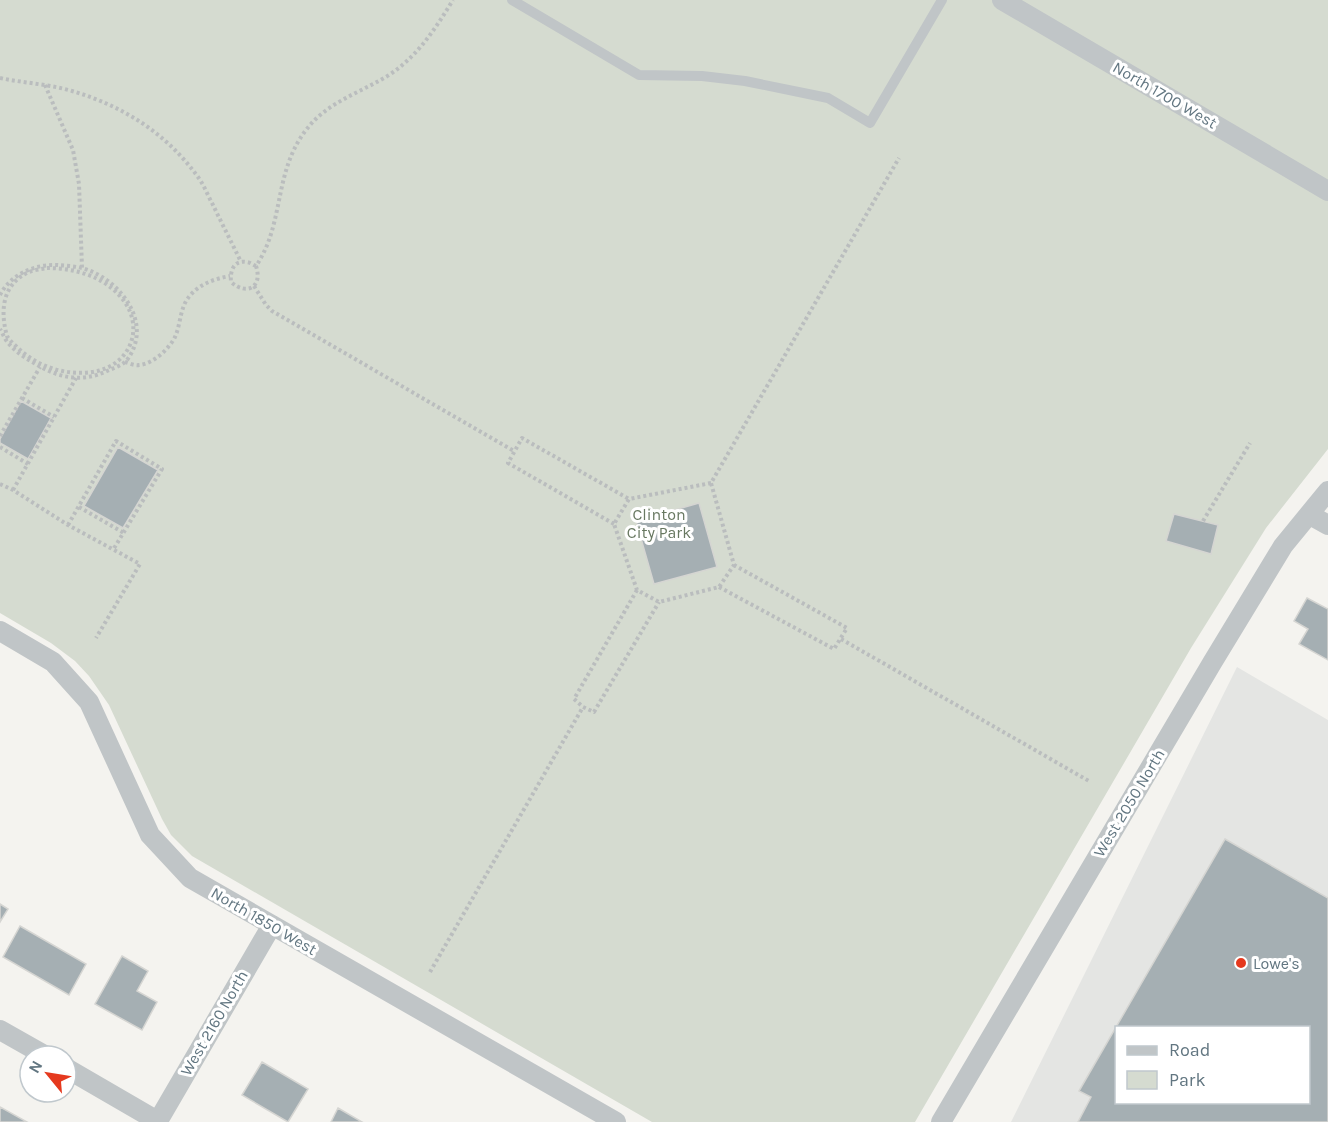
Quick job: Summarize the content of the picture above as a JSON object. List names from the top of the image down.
{
  "streets": {
    "street": [
      "North 1700 West",
      "West 2050 North",
      "North 1850 West",
      "West 2160 North"
    ]
  },
  "crossings": [
    ["North 1850 West", "West 2160 North"]
  ],
  "parks": ["Clinton City Park"],
  "places": ["Lowe's"],
  "legend": ["Road", "Park"],
  "north": "top left"
}
